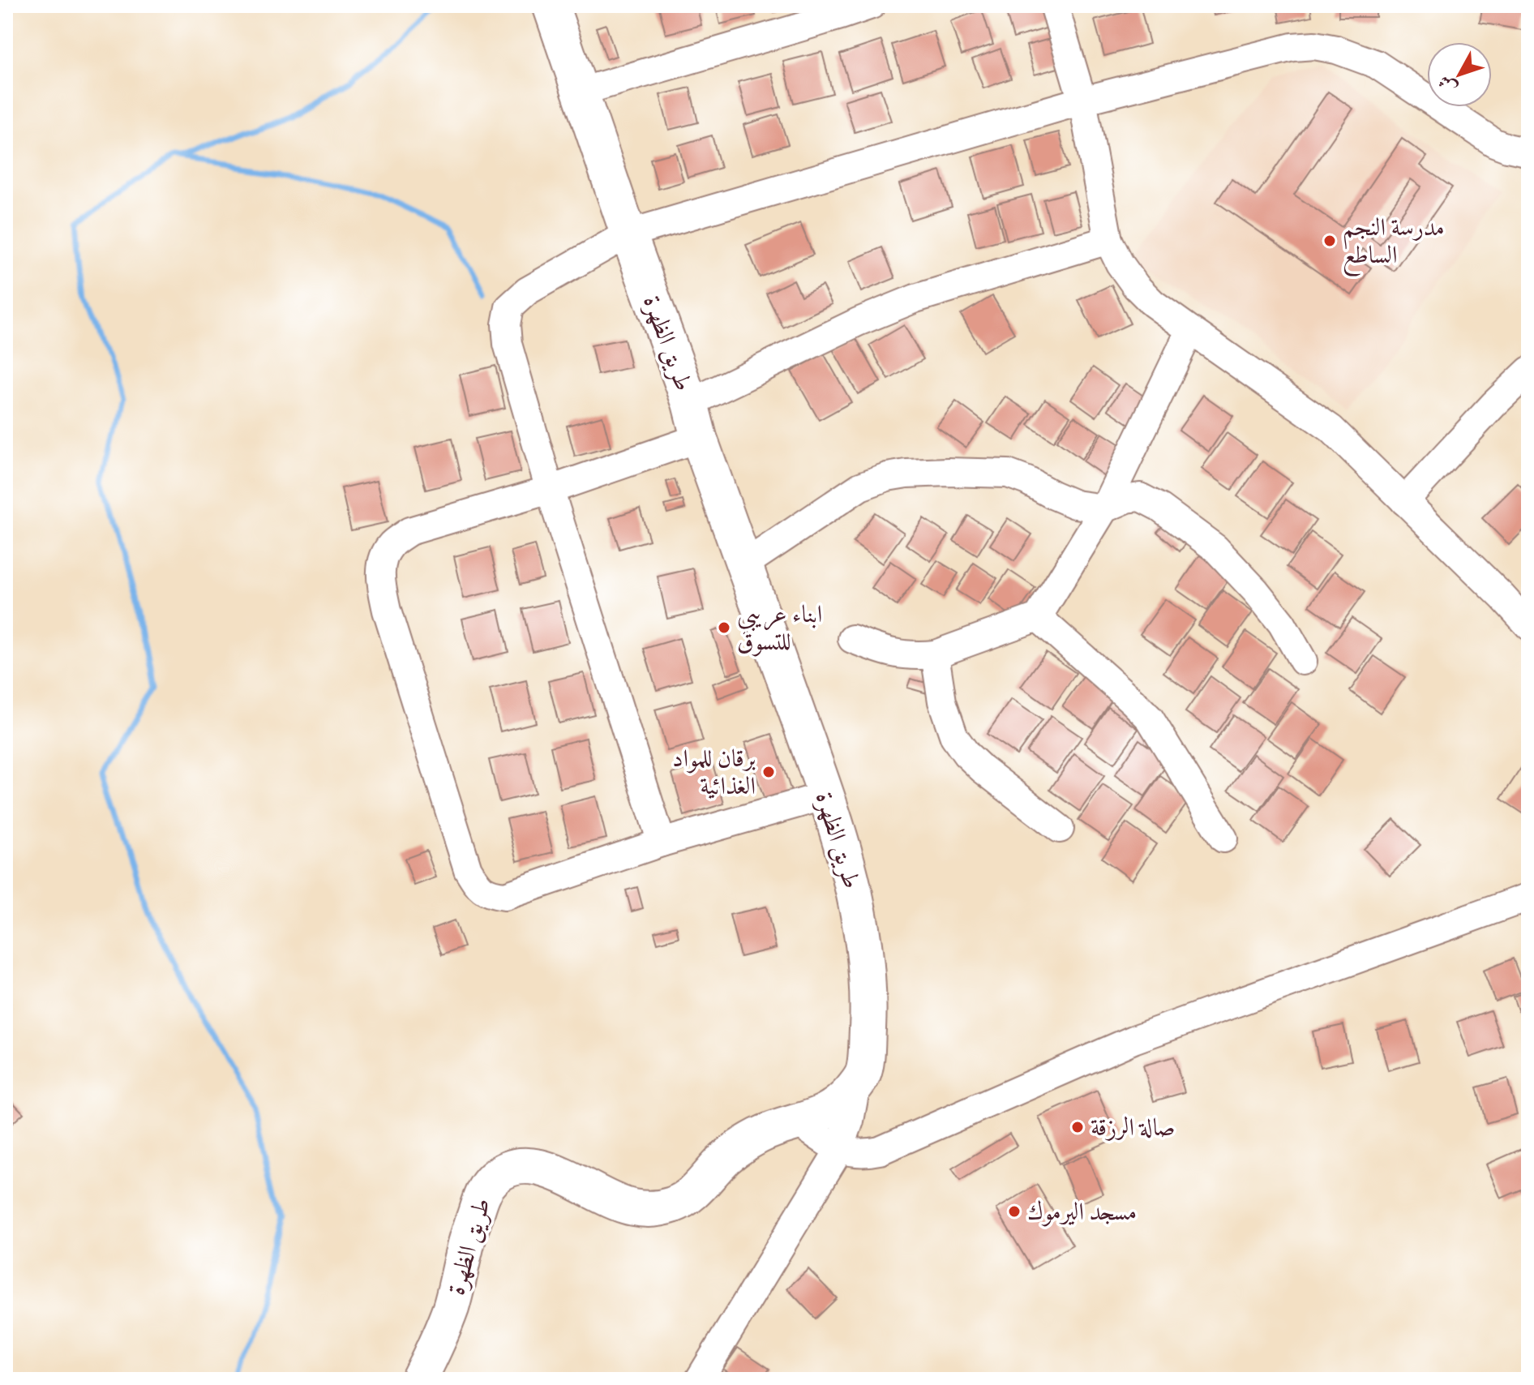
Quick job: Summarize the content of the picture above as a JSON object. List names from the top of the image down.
{
  "streets": {
    "main road": ["طريق الظهرة"]
  },
  "places": [
    "مدرسة النجم الساطع",
    "ابناء عريبي للتسوق",
    "برقان للمواد الغذائية",
    "صالة الرزقة",
    "مسجد اليرموك"
  ],
  "north": "bottom left"
}
